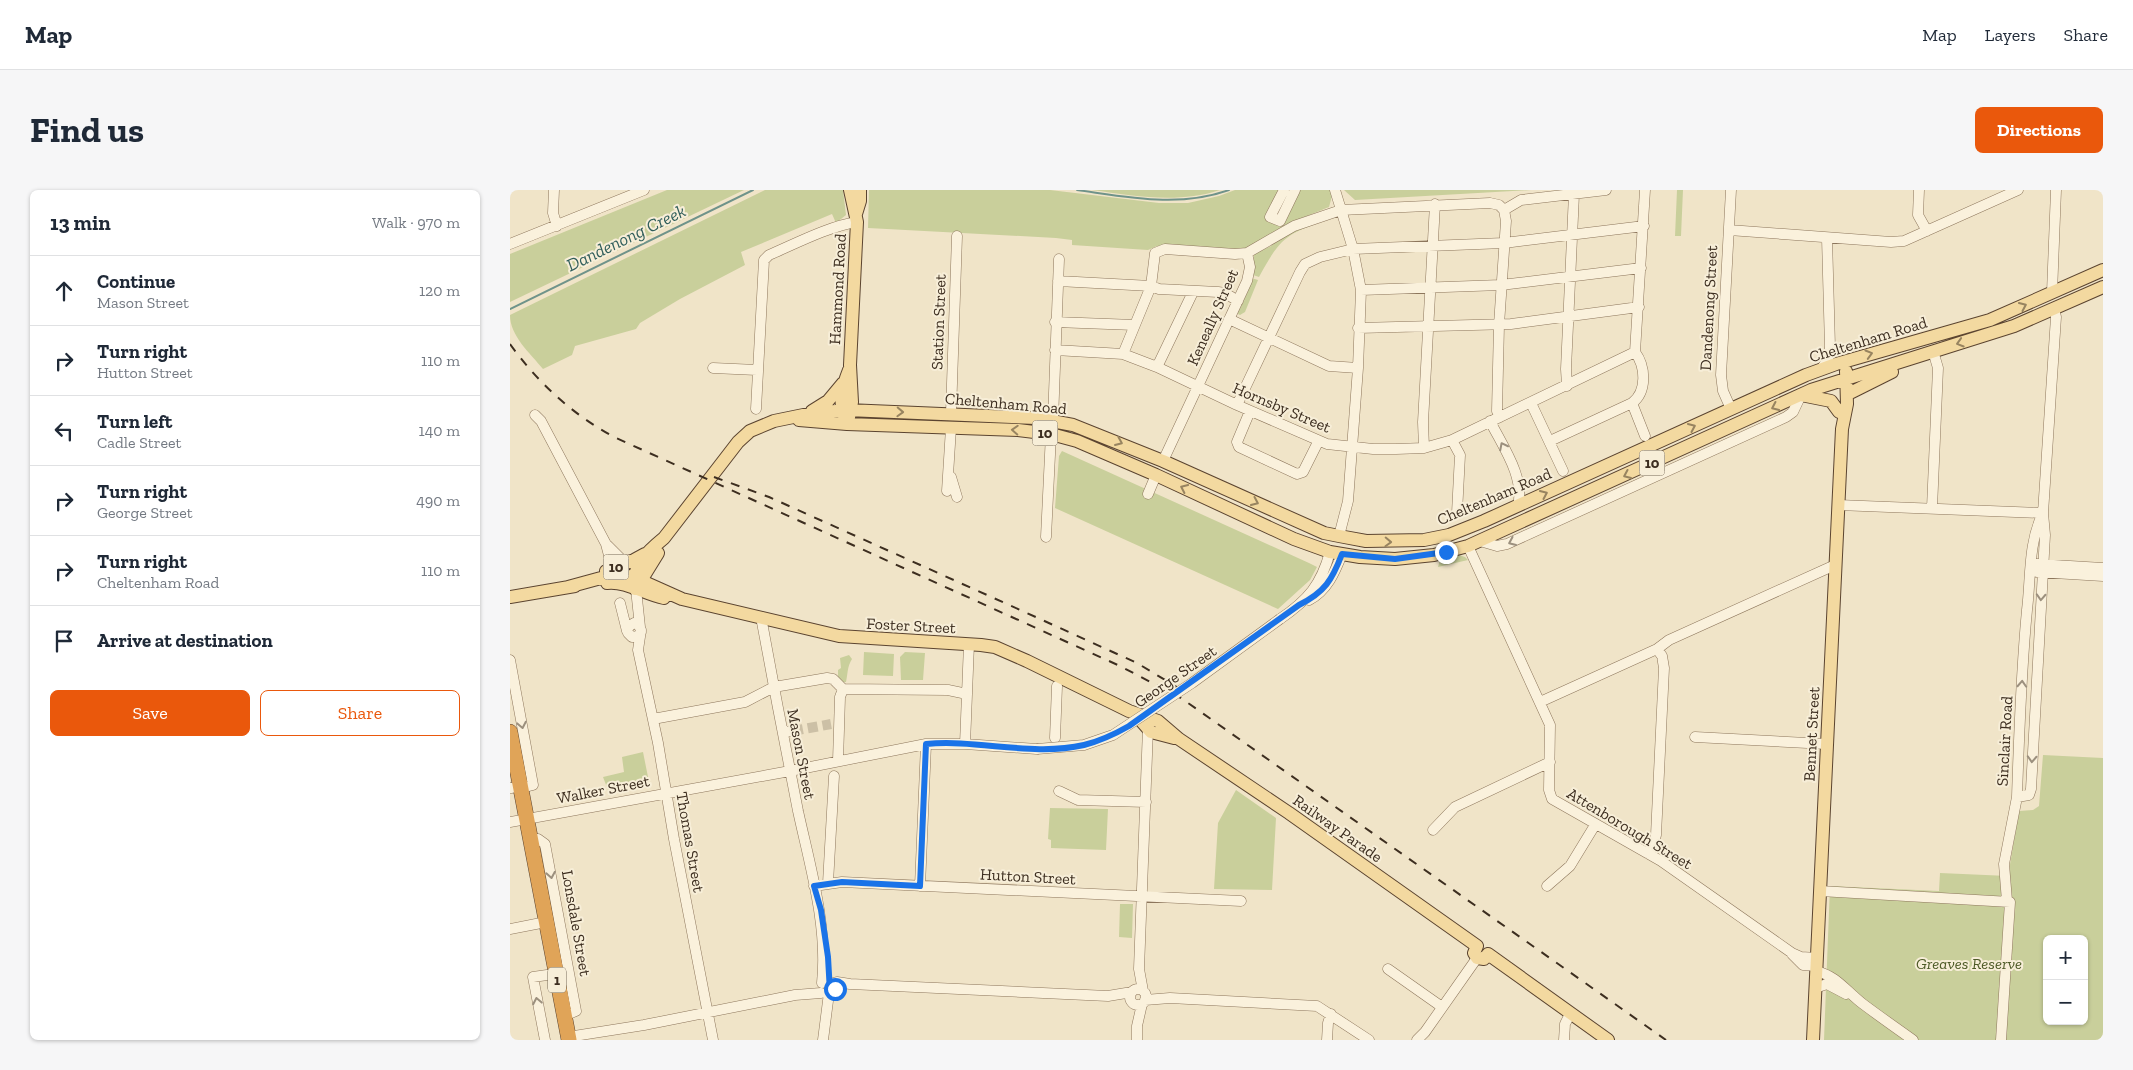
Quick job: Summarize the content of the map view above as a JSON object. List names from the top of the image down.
{
  "streets": {
    "highway": ["Lonsdale Street", "1"],
    "main road": [
      "Hammond Road",
      "Dandenong Street",
      "Station Street",
      "Cheltenham Road",
      "10",
      "Foster Street",
      "Bennet Street",
      "Railway Parade"
    ],
    "street": [
      "Keneally Street",
      "Hornsby Street",
      "George Street",
      "Sinclair Road",
      "Mason Street",
      "Walker Street",
      "Attenborough Street",
      "Thomas Street",
      "Hutton Street"
    ]
  },
  "crossings": [
    ["Hammond Road", "Cheltenham Road"],
    ["Dandenong Street", "Cheltenham Road"],
    ["Keneally Street", "Cheltenham Road"],
    ["Keneally Street", "Hornsby Street"],
    ["Station Street", "Cheltenham Road"],
    ["Cheltenham Road", "10"],
    ["Cheltenham Road", "Foster Street"],
    ["Cheltenham Road", "George Street"],
    ["Cheltenham Road", "Bennet Street"],
    ["Cheltenham Road", "Sinclair Road"],
    ["Cheltenham Road", "Attenborough Street"],
    ["Cheltenham Road", "Thomas Street"],
    ["10", "Foster Street"],
    ["Foster Street", "Mason Street"],
    ["Foster Street", "Railway Parade"],
    ["Foster Street", "Thomas Street"],
    ["George Street", "Mason Street"],
    ["George Street", "Walker Street"],
    ["Bennet Street", "Attenborough Street"],
    ["Mason Street", "Walker Street"],
    ["Mason Street", "Hutton Street"],
    ["Walker Street", "Thomas Street"],
    ["Walker Street", "Lonsdale Street"]
  ],
  "water": ["Dandenong Creek"],
  "parks": ["Greaves Reserve"],
  "page": {
    "header": "Map",
    "nav": ["Map", "Layers", "Share"],
    "buttons": [
      "Directions",
      ["Save", "Share"]
    ],
    "title": "Find us",
    "heading": ["13 min", "Walk · 970 m"],
    "list": [
      ["Continue", "Mason Street", "120 m"],
      ["Turn right", "Hutton Street", "110 m"],
      ["Turn left", "Cadle Street", "140 m"],
      ["Turn right", "George Street", "490 m"],
      ["Turn right", "Cheltenham Road", "110 m"],
      "Arrive at destination"
    ],
    "map_buttons": ["+", "−"]
  }
}
